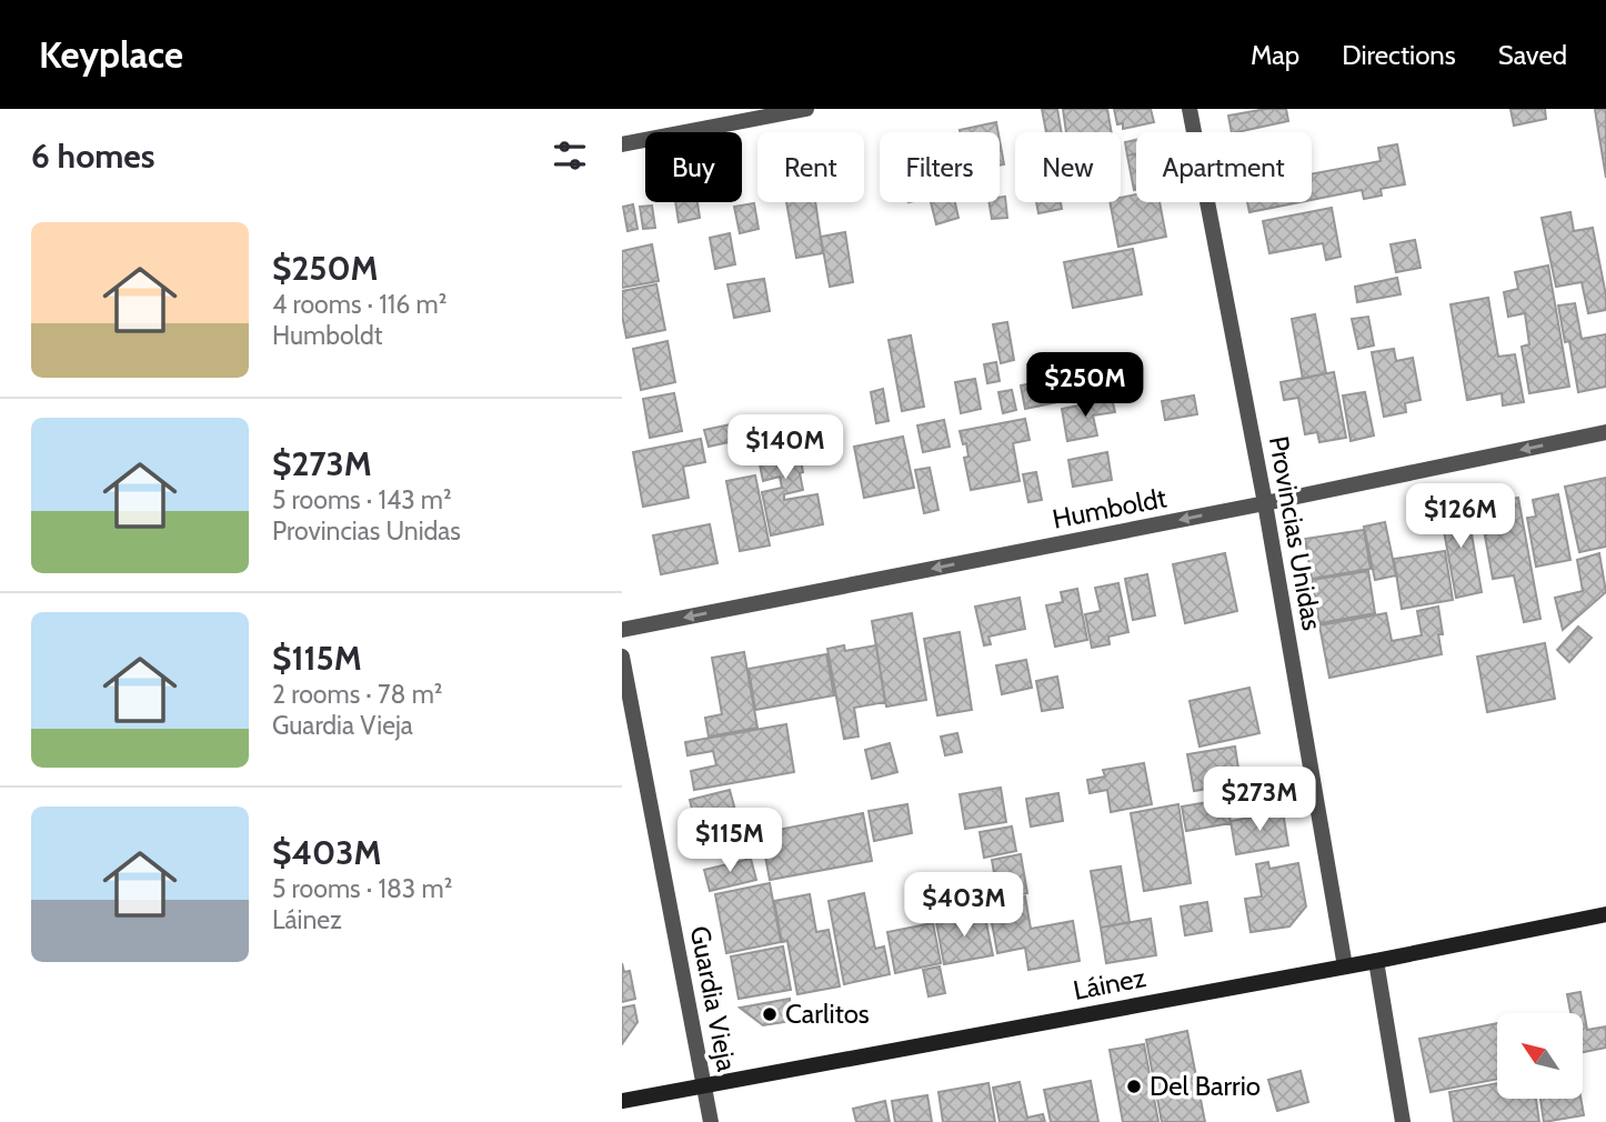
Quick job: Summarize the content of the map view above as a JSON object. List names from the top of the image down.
{
  "streets": {
    "main road": ["Láinez"],
    "street": ["Humboldt", "Provincias Unidas", "Guardia Vieja"]
  },
  "crossings": [
    ["Humboldt", "Provincias Unidas"],
    ["Provincias Unidas", "Láinez"],
    ["Láinez", "Guardia Vieja"]
  ],
  "one_way": ["Humboldt"],
  "places": ["Carlitos", "Del Barrio"],
  "north": "top left",
  "page": {
    "header": "Keyplace",
    "nav": ["Map", "Directions", "Saved"],
    "heading": "6 homes",
    "chip": [
      "Buy",
      "Rent",
      "Filters",
      "New",
      "Apartment"
    ],
    "list": [
      {
        "name": "$250M",
        "note": "4 rooms · 116 m² · Humboldt"
      },
      {
        "name": "$273M",
        "note": "5 rooms · 143 m² · Provincias Unidas"
      },
      {
        "name": "$115M",
        "note": "2 rooms · 78 m² · Guardia Vieja"
      },
      {
        "name": "$403M",
        "note": "5 rooms · 183 m² · Láinez"
      }
    ],
    "price": [
      "$250M",
      "$140M",
      "$126M",
      "$273M",
      "$115M",
      "$403M"
    ]
  }
}
